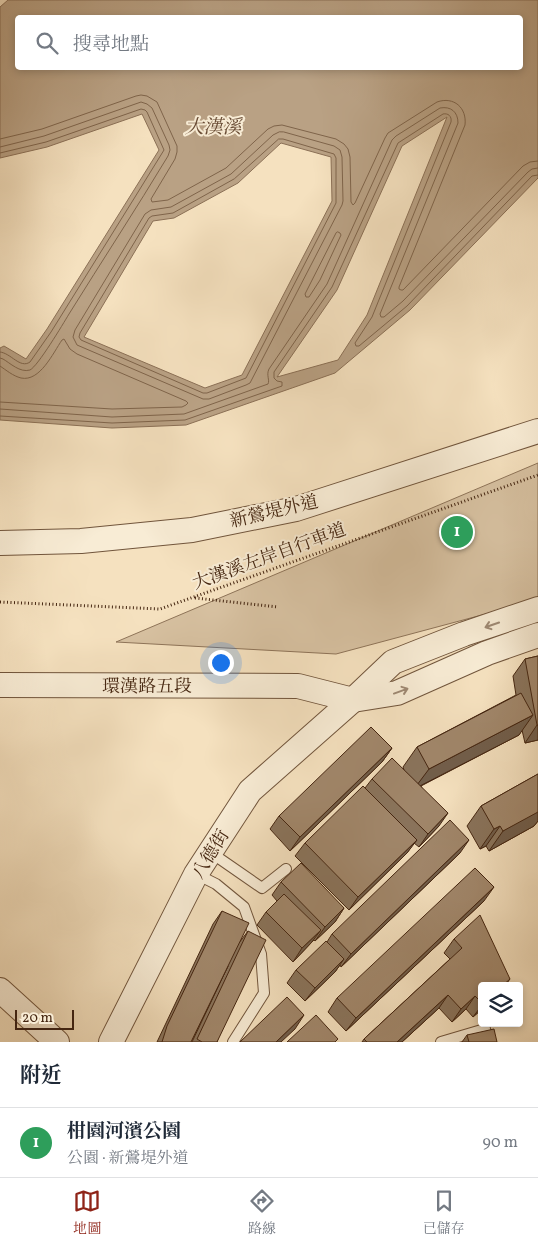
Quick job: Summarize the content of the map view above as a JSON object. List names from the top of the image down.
{
  "streets": {
    "street": ["新鶯堤外道", "環漢路五段", "八德街"],
    "path": ["大漢溪左岸自行車道"]
  },
  "crossings": [
    ["環漢路五段", "八德街"]
  ],
  "water": ["大漢溪"],
  "scale_bar": "20 m",
  "page": {
    "search": "搜尋地點",
    "pins": "1",
    "scale": "20 m",
    "heading": "附近",
    "list": [
      {
        "mark": "1",
        "name": "柑園河濱公園",
        "note": "公園 · 新鶯堤外道",
        "value": "90 m"
      }
    ],
    "nav": ["地圖", "路線", "已儲存"]
  }
}
